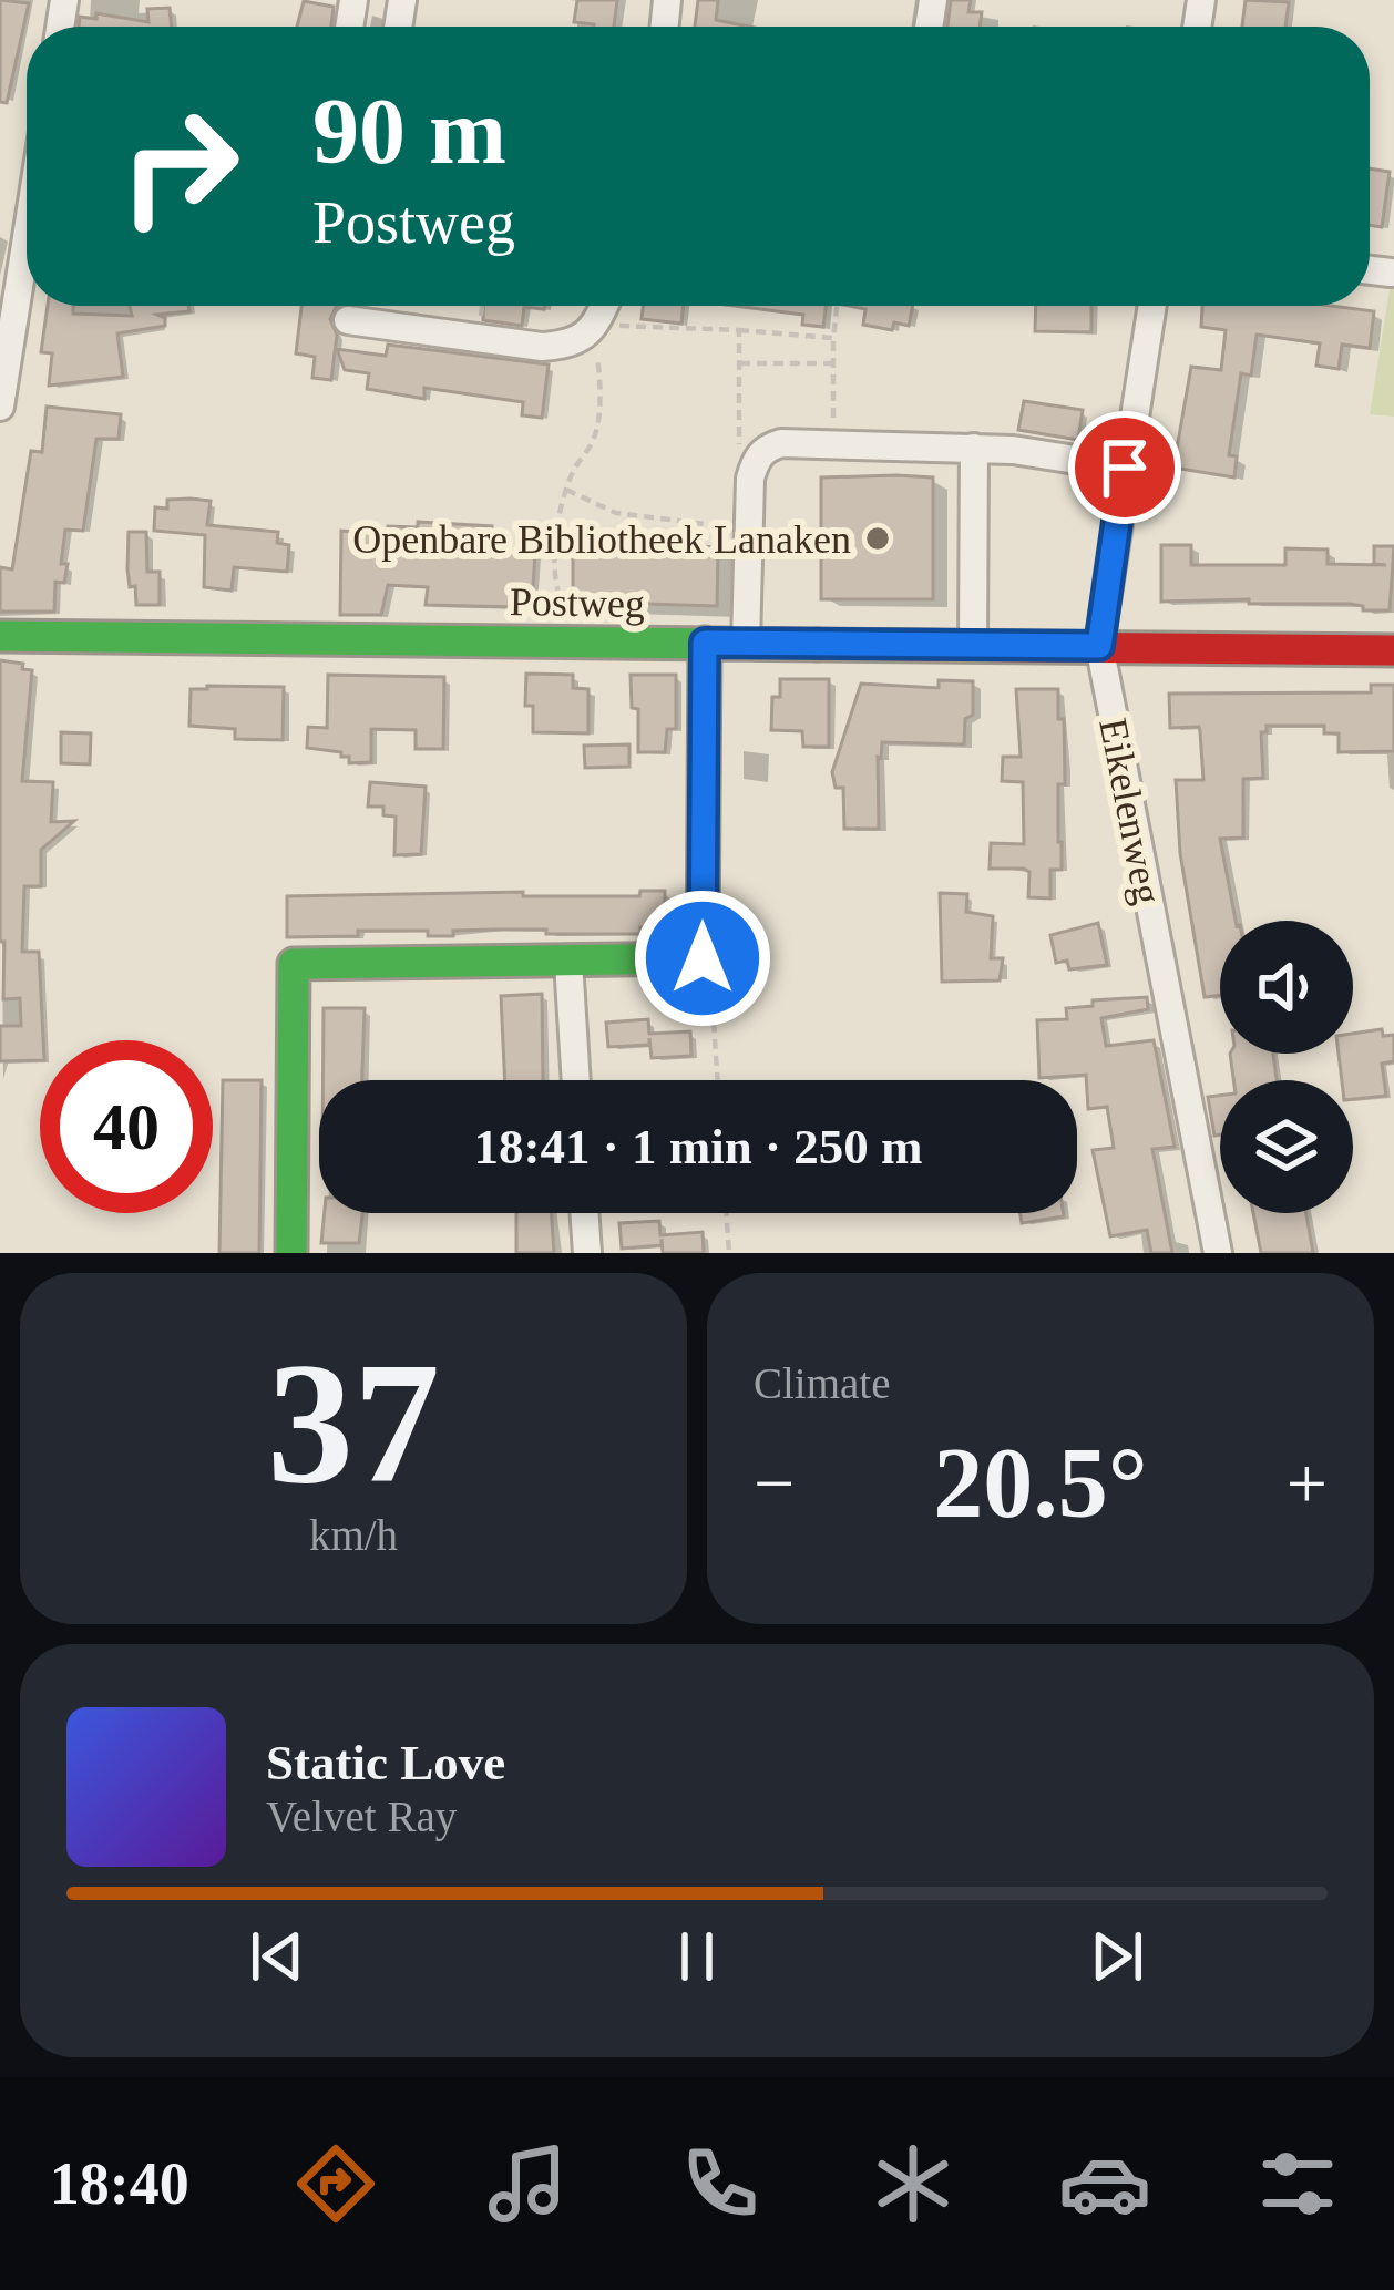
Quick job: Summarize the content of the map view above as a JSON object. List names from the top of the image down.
{
  "streets": {
    "street": ["Postweg", "Eikelenweg"]
  },
  "crossings": [
    ["Postweg", "Eikelenweg"]
  ],
  "places": ["Openbare Bibliotheek Lanaken"],
  "page": {
    "turn": ["90 m", "Postweg"],
    "limit": "40",
    "trip": "18:41 · 1 min · 250 m",
    "tile": [
      ["37", "km/h"],
      "Climate"
    ],
    "heat": ["−", "20.5°", "+"],
    "song": ["Static Love", "Velvet Ray"],
    "tabs": "18:40"
  }
}
